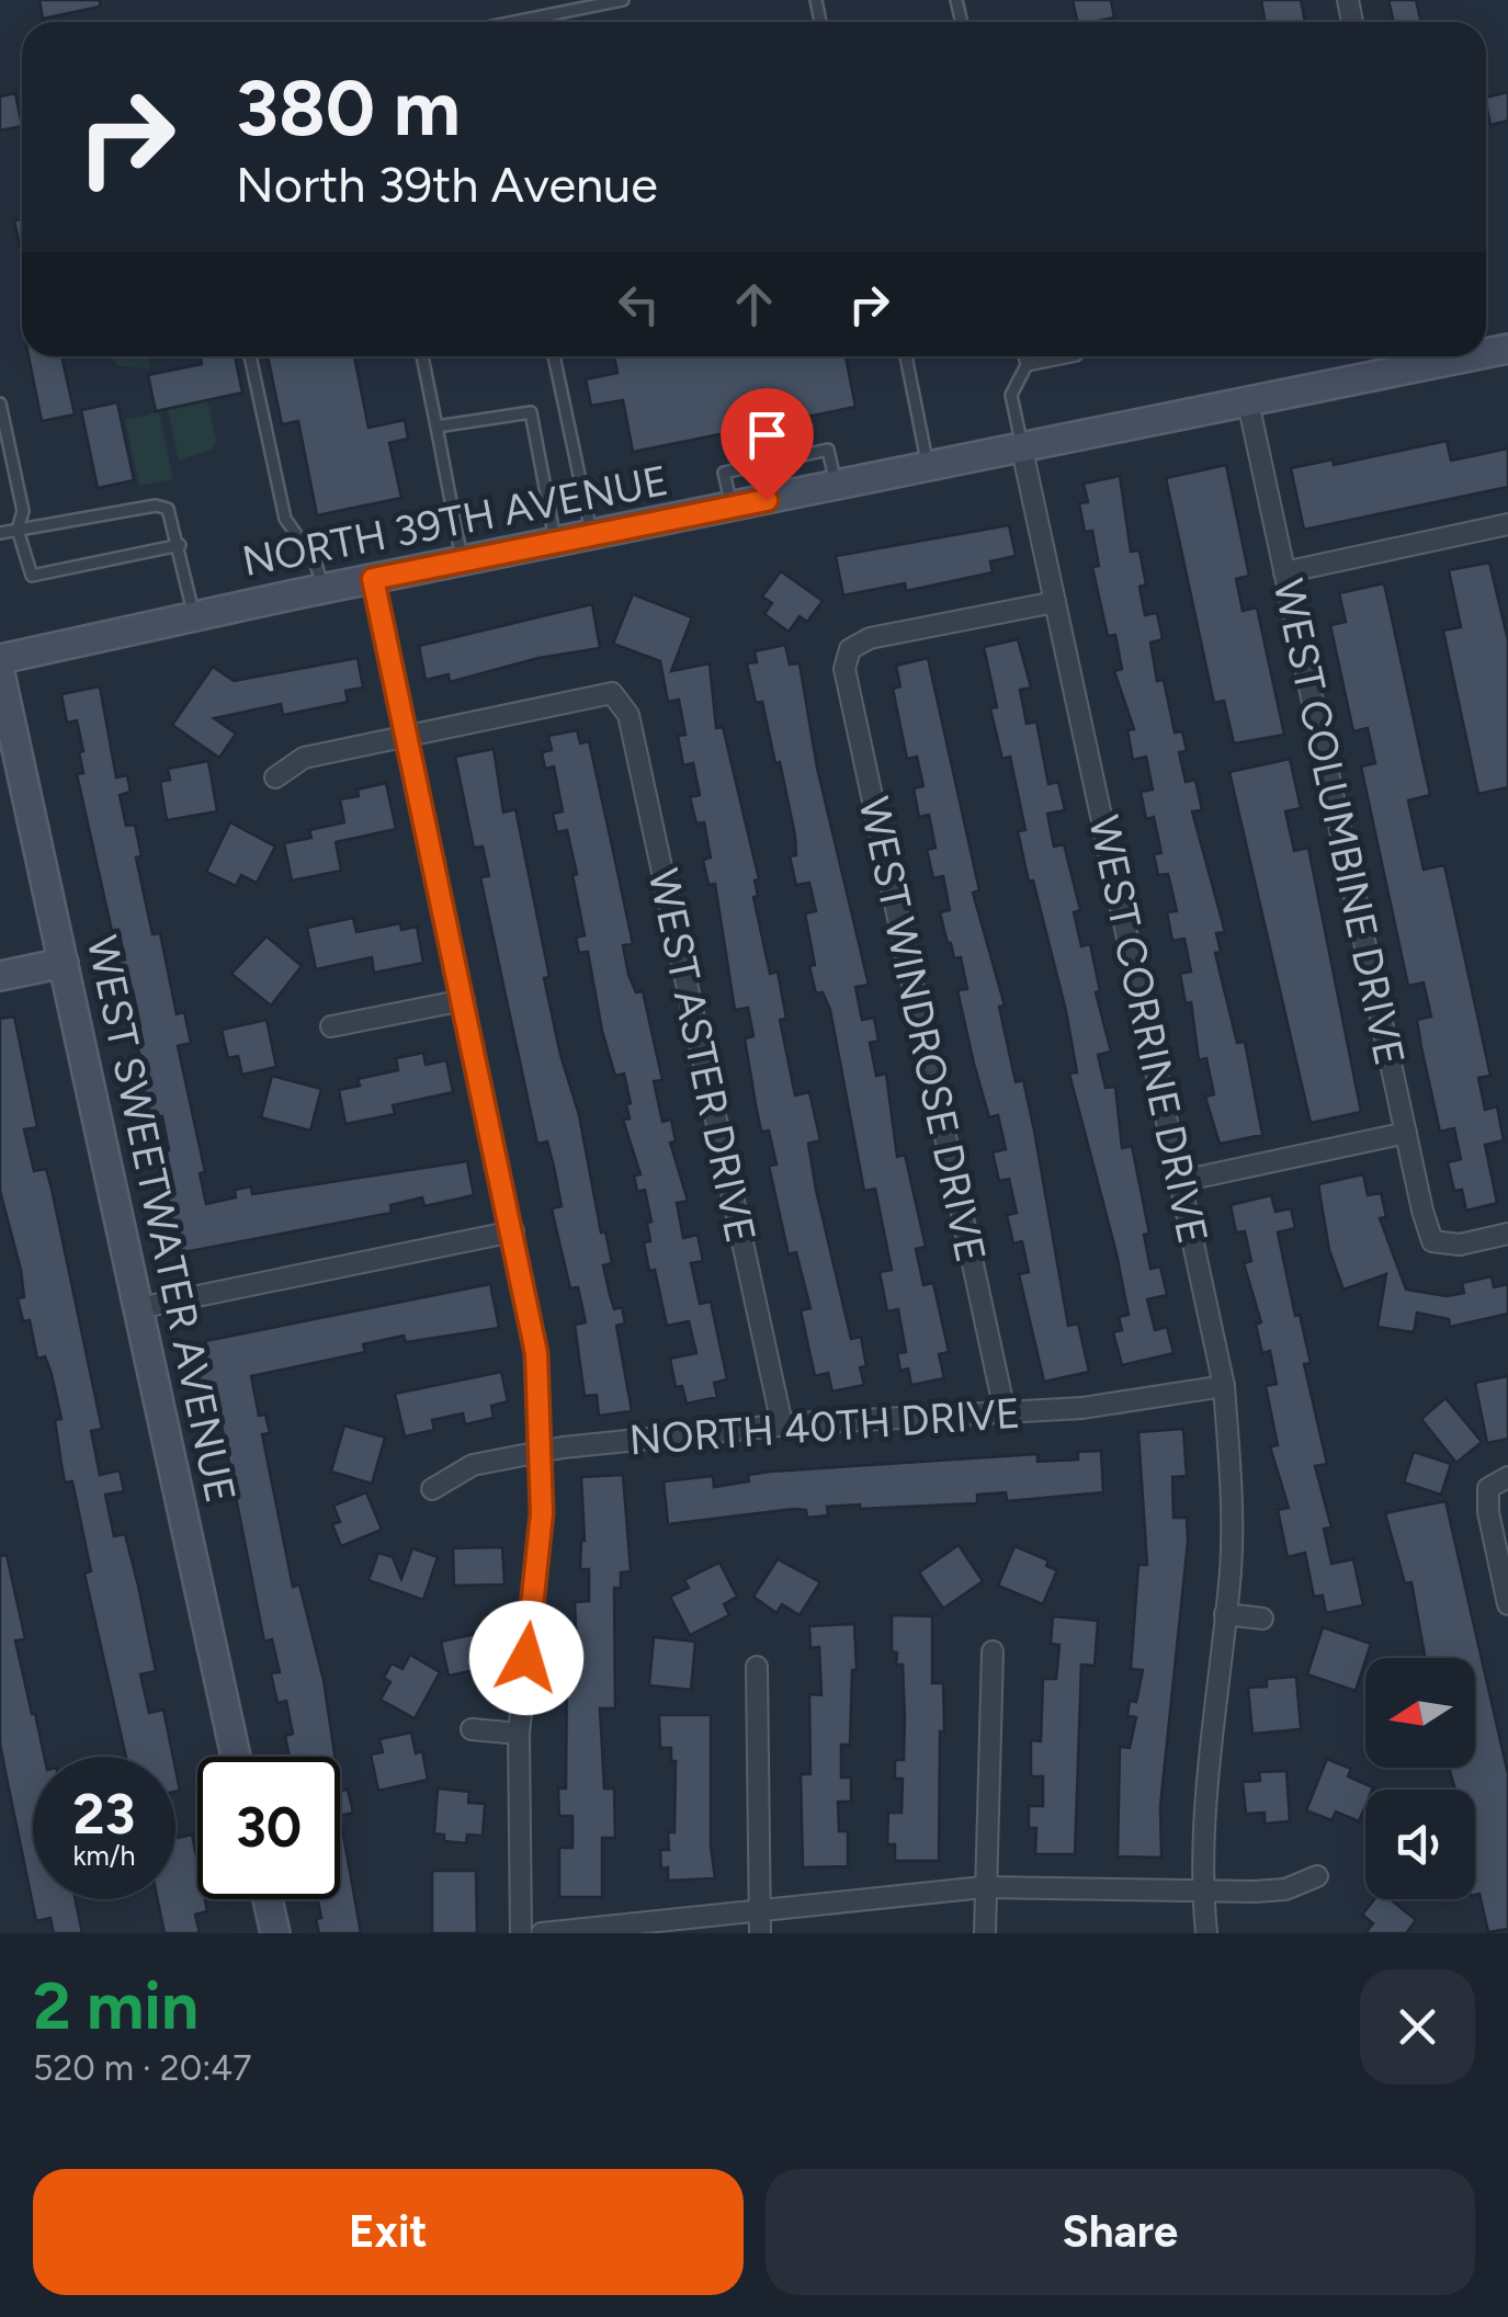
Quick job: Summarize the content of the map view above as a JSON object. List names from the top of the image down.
{
  "streets": {
    "street": [
      "NORTH 39TH AVENUE",
      "WEST COLUMBINE DRIVE",
      "WEST WINDROSE DRIVE",
      "WEST CORRINE DRIVE",
      "WEST ASTER DRIVE",
      "WEST SWEETWATER AVENUE",
      "NORTH 40TH DRIVE"
    ]
  },
  "crossings": [
    ["NORTH 39TH AVENUE", "WEST COLUMBINE DRIVE"],
    ["NORTH 39TH AVENUE", "WEST CORRINE DRIVE"],
    ["WEST WINDROSE DRIVE", "WEST CORRINE DRIVE"],
    ["WEST WINDROSE DRIVE", "NORTH 40TH DRIVE"],
    ["WEST CORRINE DRIVE", "NORTH 40TH DRIVE"],
    ["WEST ASTER DRIVE", "NORTH 40TH DRIVE"]
  ],
  "north": "left",
  "page": {
    "turn": ["380 m", "North 39th Avenue"],
    "speed": "23 km/h",
    "limit": "30",
    "heading": ["2 min", "520 m · 20:47"],
    "buttons": ["Exit", "Share"]
  }
}
